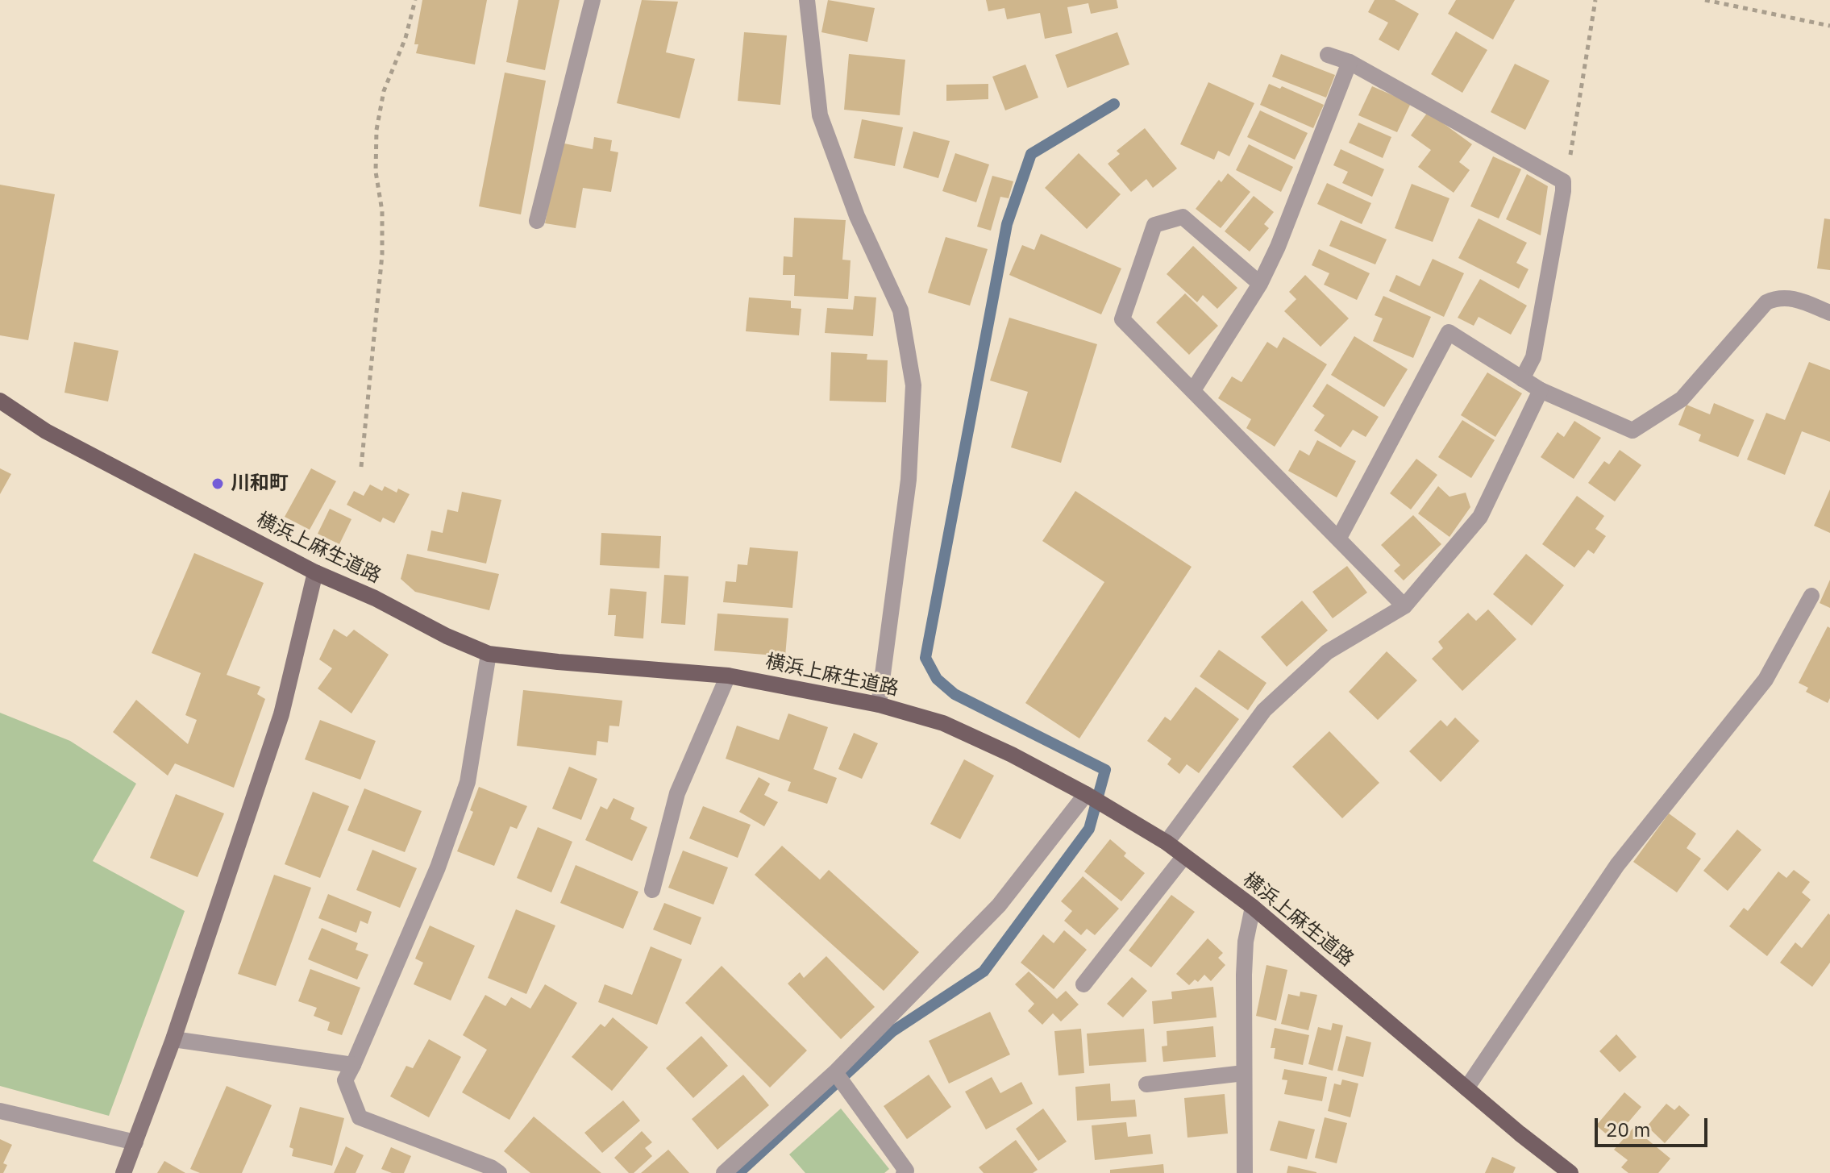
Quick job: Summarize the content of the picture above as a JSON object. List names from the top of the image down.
{
  "streets": {
    "main road": ["横浜上麻生道路"]
  },
  "places": ["川和町"],
  "scale_bar": "20 m"
}
